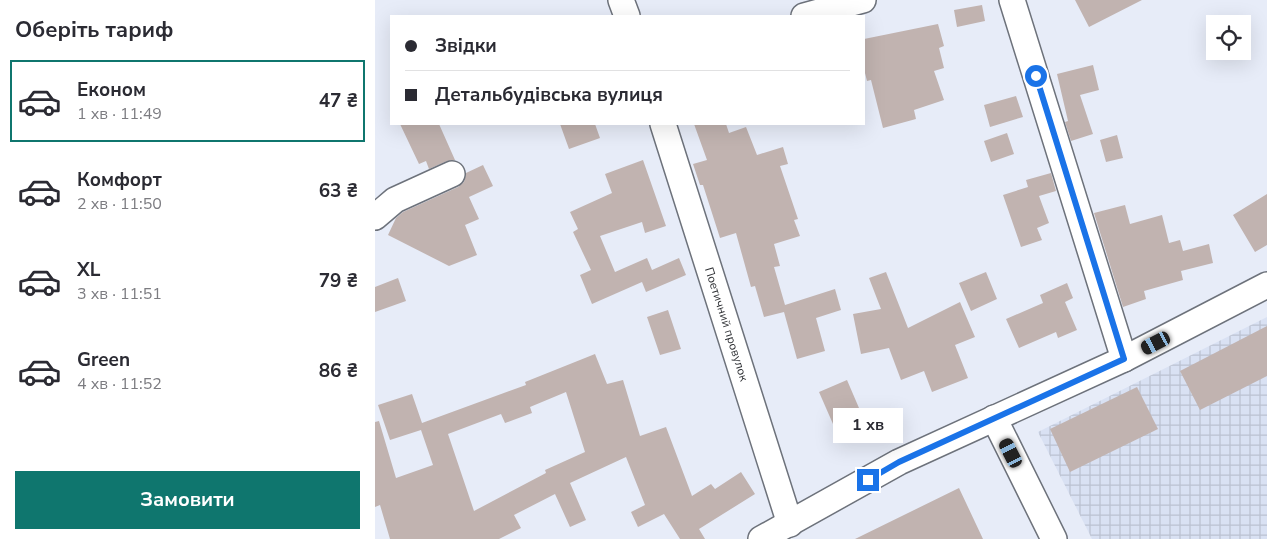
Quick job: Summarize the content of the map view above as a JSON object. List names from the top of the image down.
{
  "streets": {
    "street": ["Поетичний провулок"]
  },
  "page": {
    "heading": "Оберіть тариф",
    "banner": ["Звідки", "Детальбудівська вулиця"],
    "list": [
      {
        "name": "Економ",
        "note": "1 хв · 11:49",
        "value": "47 ₴"
      },
      {
        "name": "Комфорт",
        "note": "2 хв · 11:50",
        "value": "63 ₴"
      },
      {
        "name": "XL",
        "note": "3 хв · 11:51",
        "value": "79 ₴"
      },
      {
        "name": "Green",
        "note": "4 хв · 11:52",
        "value": "86 ₴"
      }
    ],
    "bubble": "1 хв",
    "buttons": "Замовити"
  }
}
